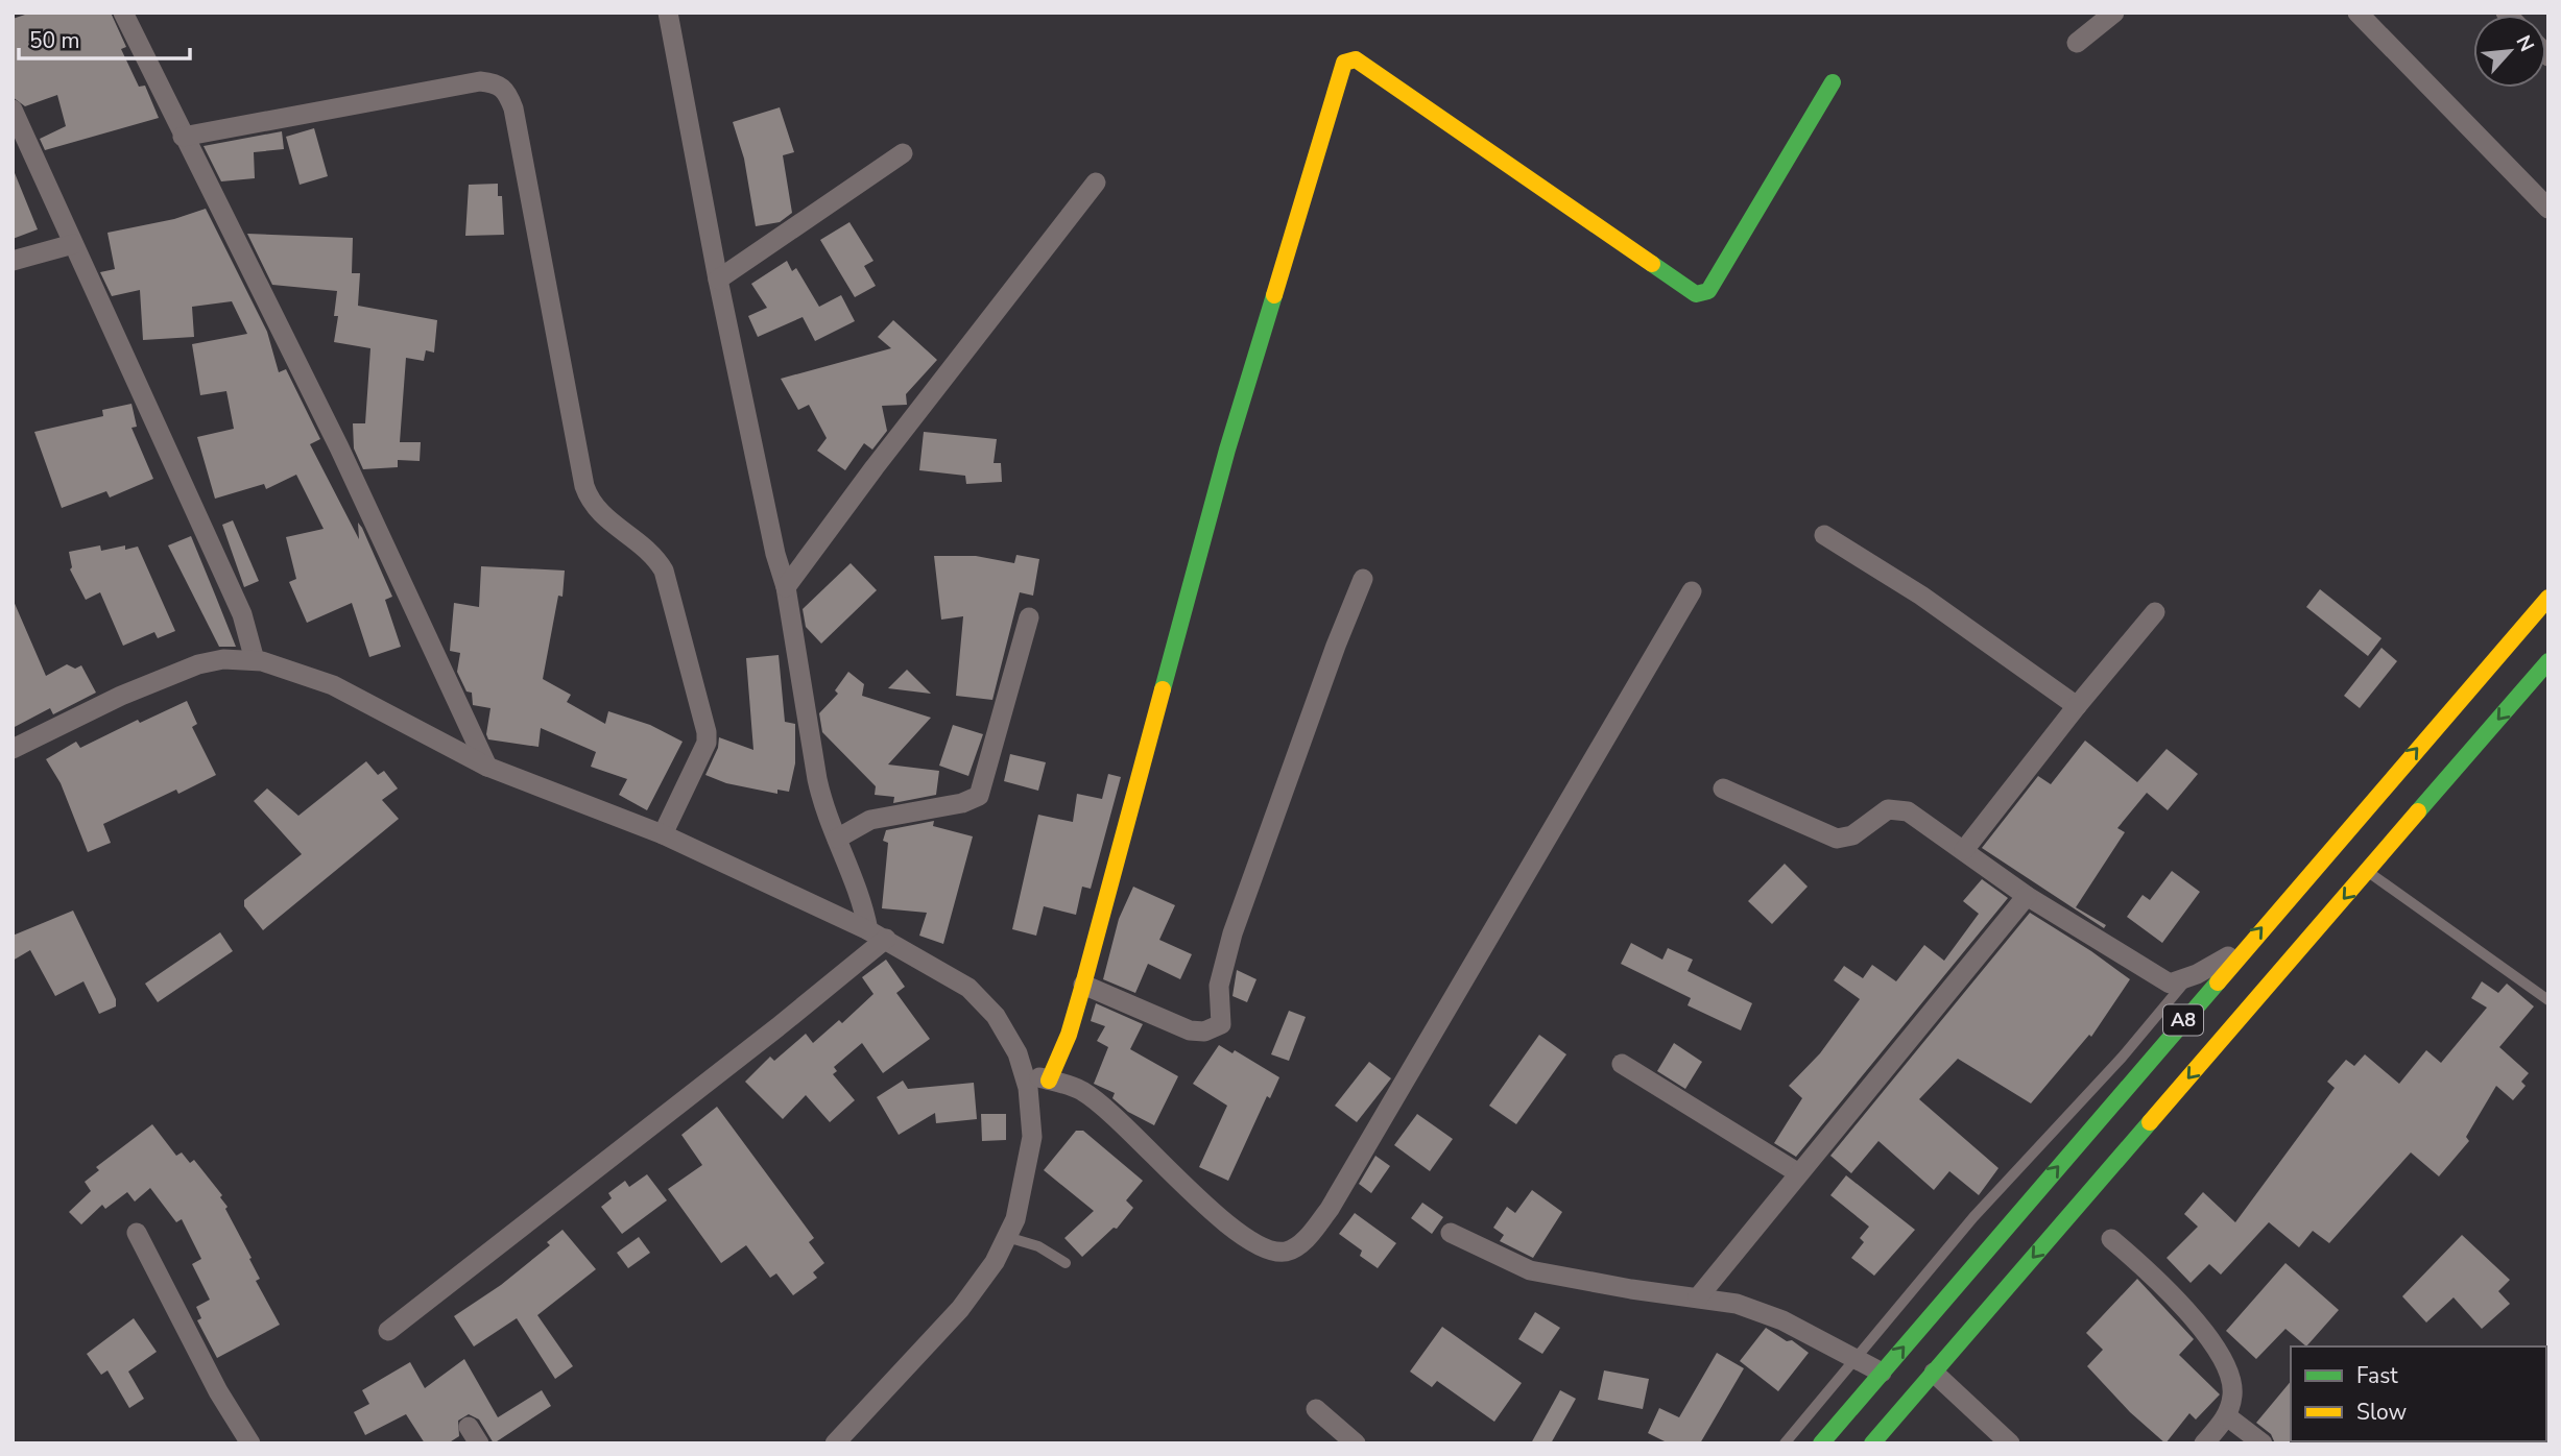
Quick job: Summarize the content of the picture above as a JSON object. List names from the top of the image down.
{
  "streets": {
    "main road": ["A8"]
  },
  "legend": ["Fast", "Slow"],
  "scale_bar": "50 m",
  "north": "top right"
}
